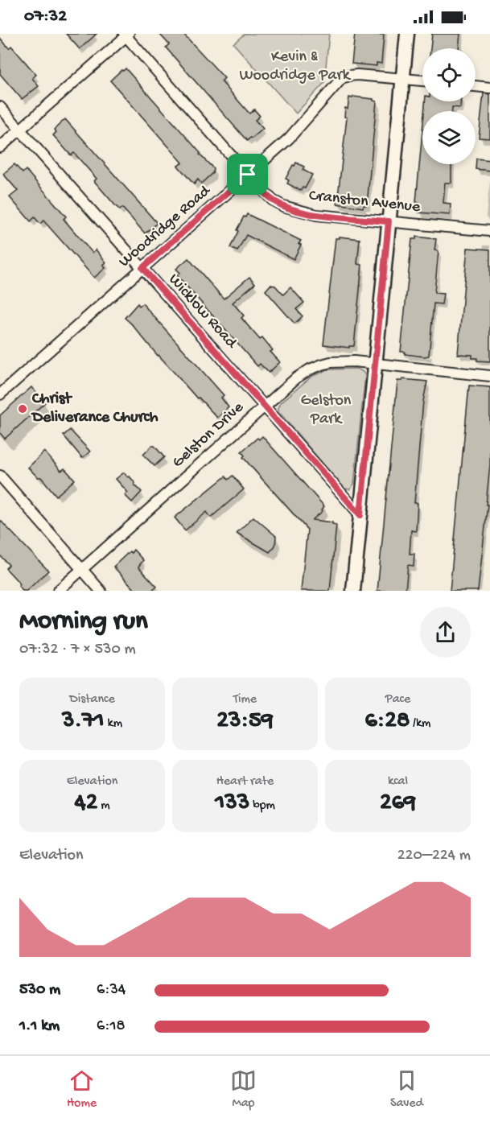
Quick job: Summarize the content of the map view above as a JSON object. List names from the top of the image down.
{
  "streets": {
    "street": [
      "Cranston Avenue",
      "Woodridge Road",
      "Wicklow Road",
      "Gelston Drive"
    ]
  },
  "crossings": [
    ["Cranston Avenue", "Woodridge Road"],
    ["Woodridge Road", "Wicklow Road"],
    ["Wicklow Road", "Gelston Drive"]
  ],
  "parks": ["Kevin & Woodridge Park", "Gelston Park"],
  "places": ["Christ Deliverance Church"],
  "page": {
    "status": "07:32",
    "heading": ["Morning run", "07:32 · 7 × 530 m"],
    "stats": [
      ["Distance", "3.71 km"],
      ["Time", "23:59"],
      ["Pace", "6:28 /km"],
      ["Elevation", "42 m"],
      ["Heart rate", "133 bpm"],
      ["kcal", "269"]
    ],
    "chart": ["Elevation", "220–224 m"],
    "list": [
      {
        "name": "530 m",
        "note": "6:34"
      },
      {
        "name": "1.1 km",
        "note": "6:18"
      }
    ],
    "tabs": ["Home", "Map", "Saved"]
  }
}
